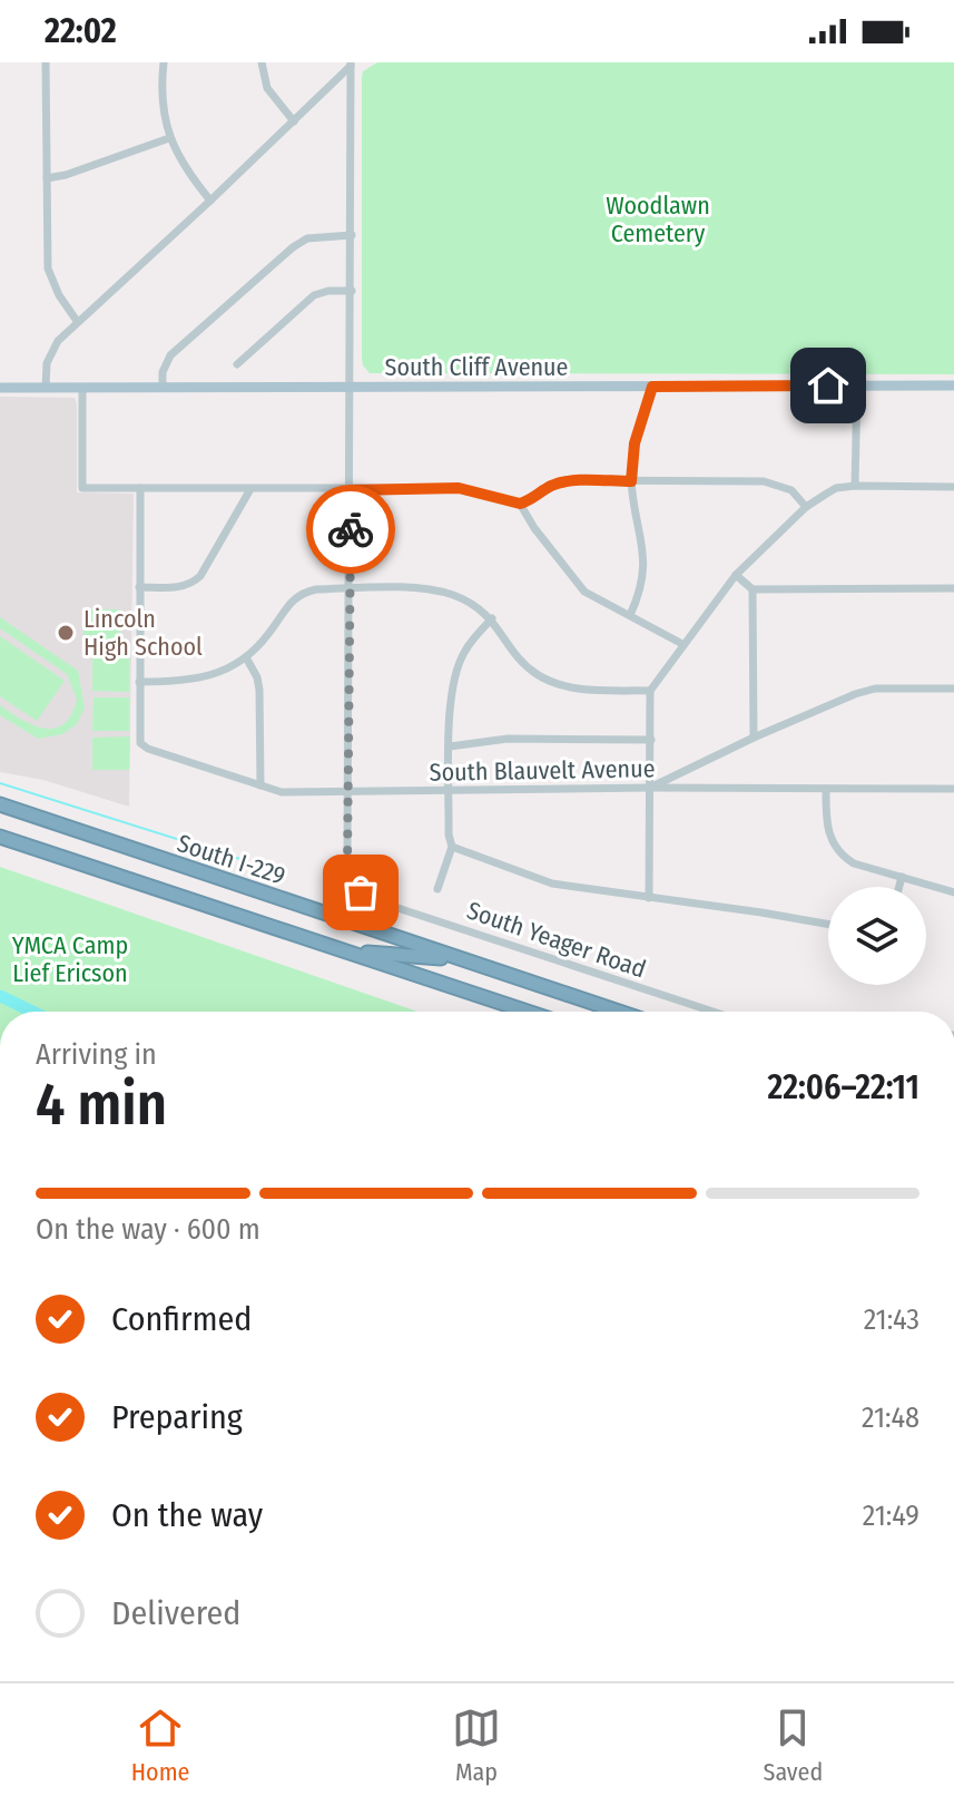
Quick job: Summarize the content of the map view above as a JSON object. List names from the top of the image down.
{
  "streets": {
    "highway": ["South I-229"],
    "main road": ["South Cliff Avenue"],
    "street": ["South Blauvelt Avenue", "South Yeager Road"]
  },
  "crossings": [
    ["South Blauvelt Avenue", "South Yeager Road"]
  ],
  "parks": ["Woodlawn Cemetery", "YMCA Camp Lief Ericson"],
  "places": ["Lincoln High School"],
  "page": {
    "status": "22:02",
    "heading": ["4 min", "Arriving in", "22:06–22:11"],
    "bar": "On the way · 600 m",
    "list": [
      ["Confirmed", "21:43"],
      ["Preparing", "21:48"],
      ["On the way", "21:49"],
      "Delivered"
    ],
    "tabs": ["Home", "Map", "Saved"]
  }
}
